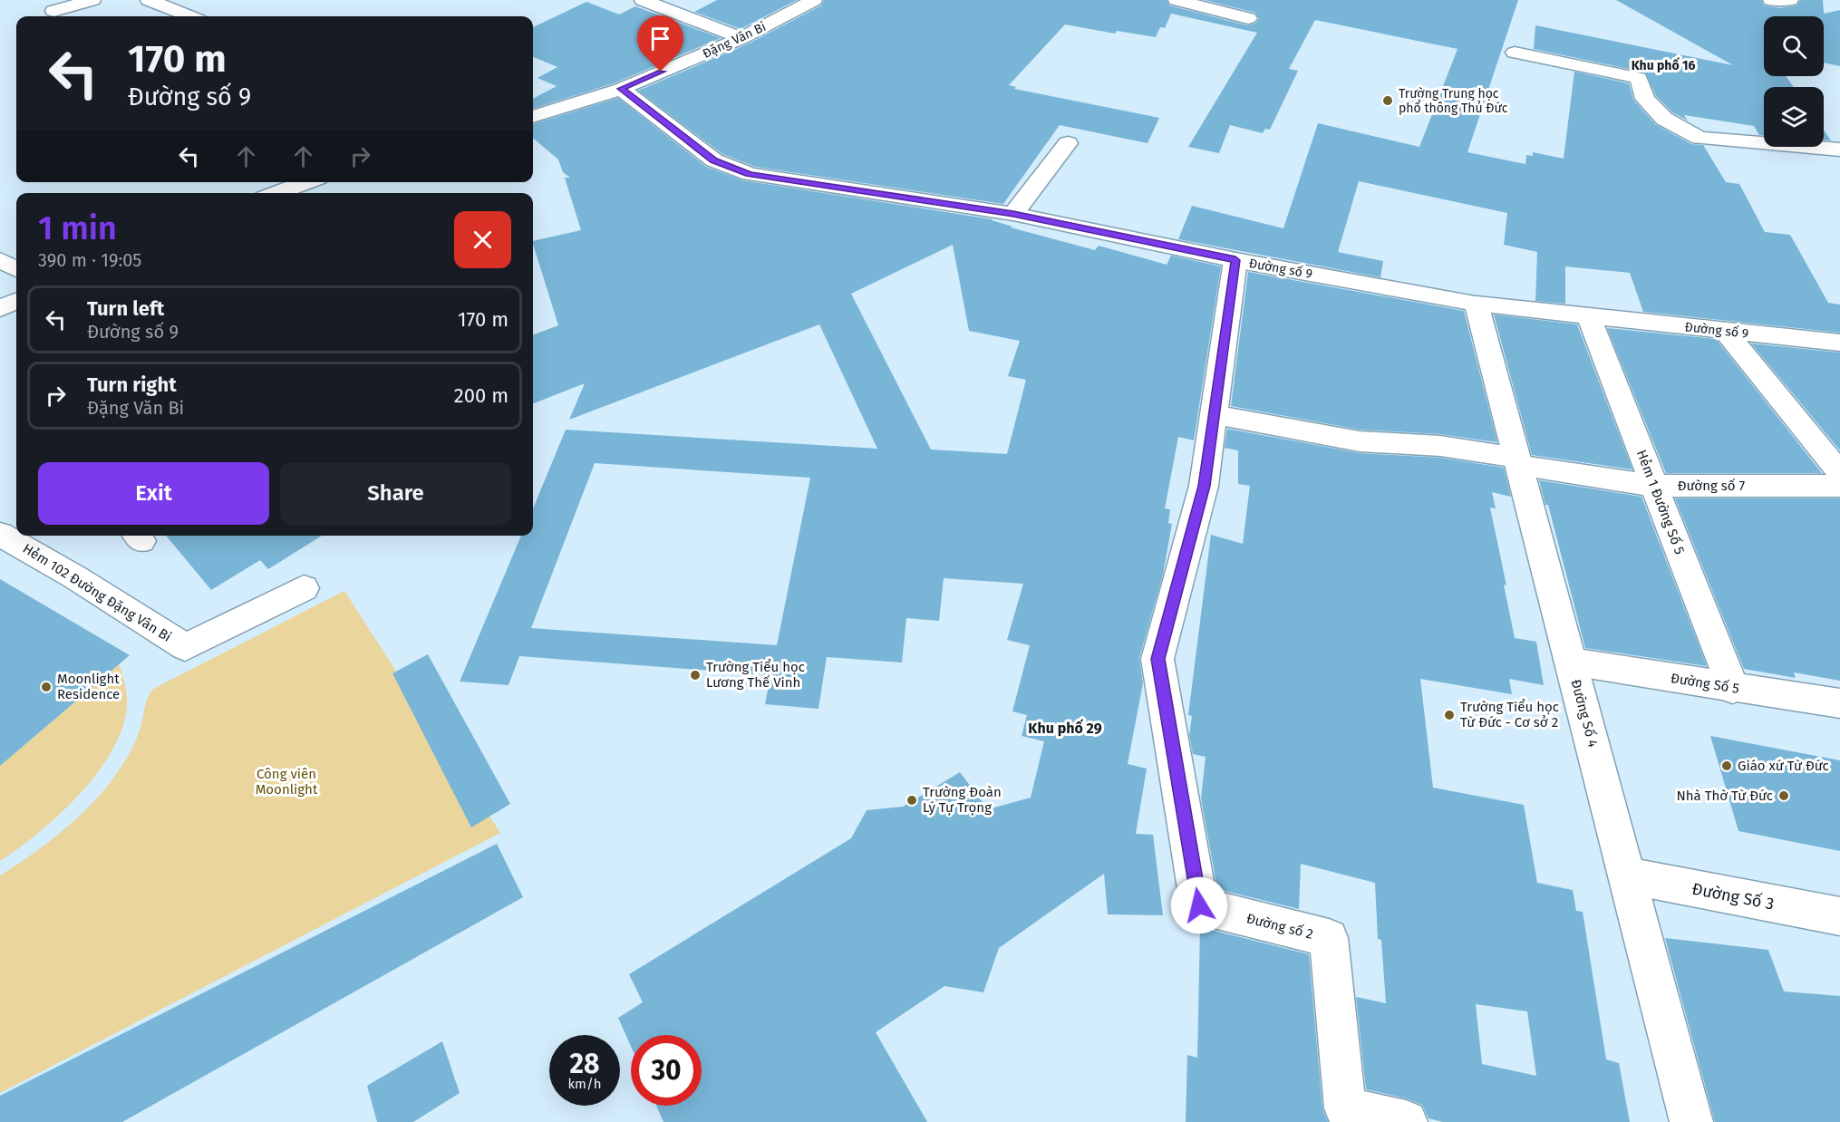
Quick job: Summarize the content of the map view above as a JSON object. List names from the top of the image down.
{
  "streets": {
    "street": [
      "Đặng Văn Bi",
      "Đường số 9",
      "Đường số 7",
      "Hẻm 1 Đường Số 5",
      "Hẻm 102 Đường Đặng Vân Bi",
      "Đường Số 5",
      "Đường Số 4",
      "Đường Số 3",
      "Đường số 2"
    ]
  },
  "crossings": [
    ["Đặng Văn Bi", "Đường số 9"],
    ["Đường số 9", "Hẻm 1 Đường Số 5"],
    ["Đường số 9", "Đường Số 4"],
    ["Đường số 9", "Đường số 2"],
    ["Đường số 7", "Hẻm 1 Đường Số 5"],
    ["Đường số 7", "Đường Số 4"],
    ["Đường số 7", "Đường số 2"],
    ["Hẻm 1 Đường Số 5", "Đường Số 5"],
    ["Đường Số 5", "Đường Số 4"],
    ["Đường Số 4", "Đường Số 3"]
  ],
  "districts": ["Khu phố 16", "Khu phố 29"],
  "parks": ["Công viên Moonlight"],
  "places": [
    "Trường Trung học phổ thông Thủ Đức",
    "Trường Tiểu học Lương Thế Vinh",
    "Moonlight Residence",
    "Trường Tiểu học Từ Đức - Cơ sở 2",
    "Giáo xứ Từ Đức",
    "Nhà Thờ Từ Đức",
    "Trường Đoàn Lý Tự Trọng"
  ],
  "page": {
    "turn": ["170 m", "Đường số 9"],
    "heading": ["1 min", "390 m · 19:05"],
    "list": [
      {
        "name": "Turn left",
        "note": "Đường số 9",
        "value": "170 m"
      },
      {
        "name": "Turn right",
        "note": "Đặng Văn Bi",
        "value": "200 m"
      }
    ],
    "buttons": ["Exit", "Share"],
    "speed": "28 km/h",
    "limit": "30"
  }
}
